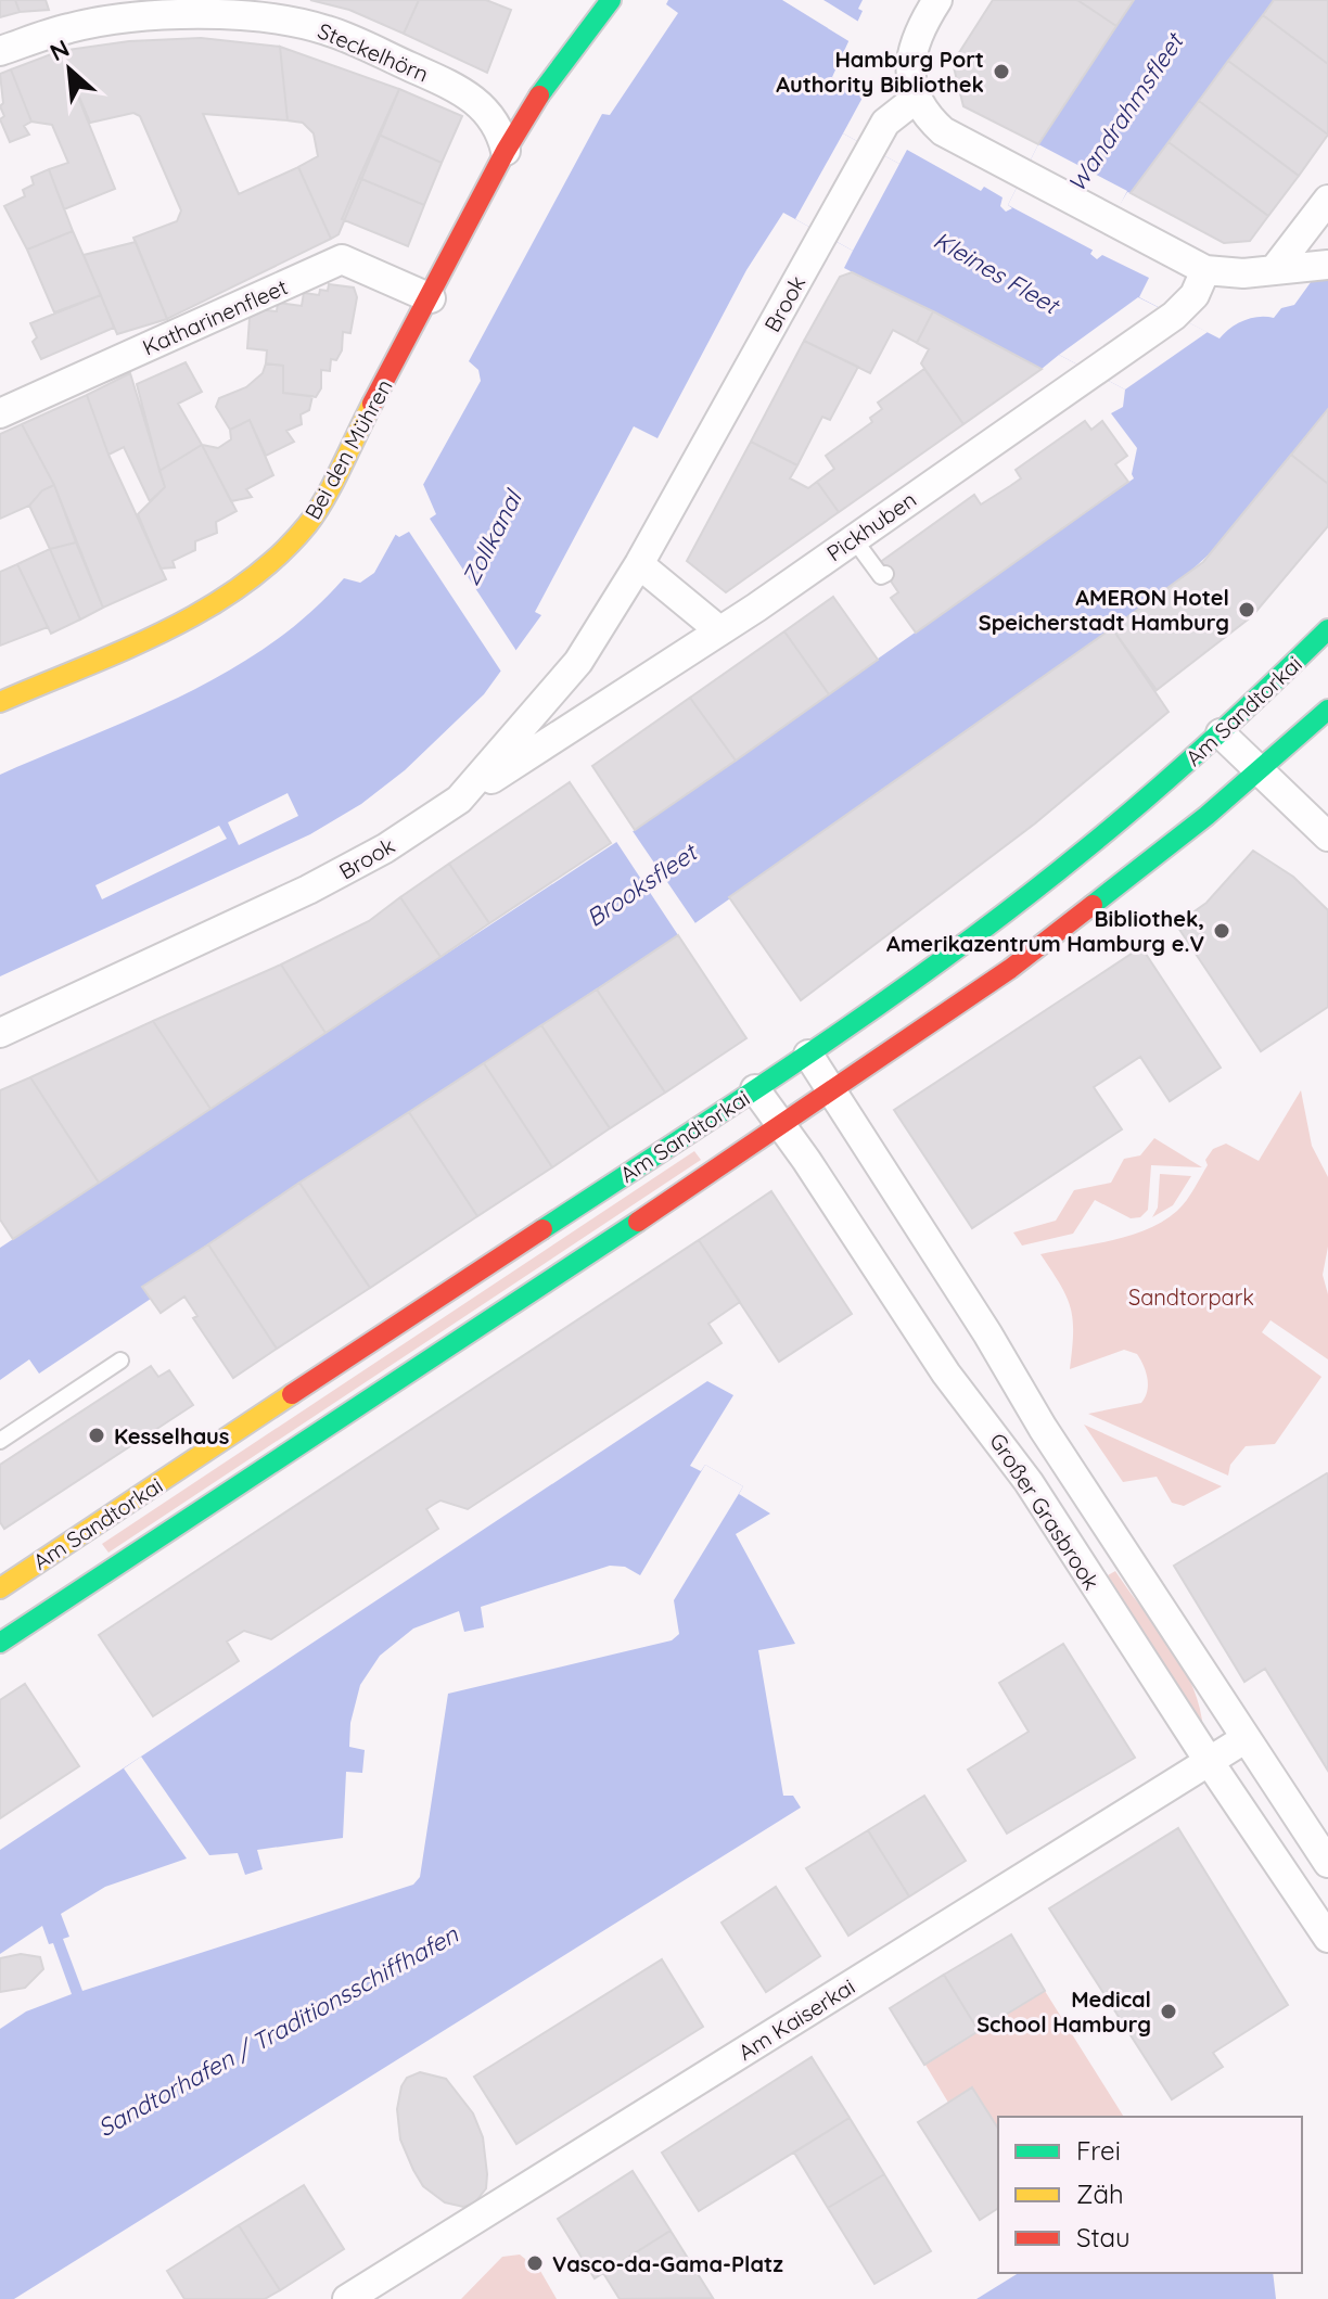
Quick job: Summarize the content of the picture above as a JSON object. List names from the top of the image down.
{
  "streets": {
    "main road": ["Bei den Mühren", "Am Sandtorkai"],
    "street": [
      "Steckelhörn",
      "Brook",
      "Katharinenfleet",
      "Pickhuben",
      "Großer Grasbrook",
      "Am Kaiserkai"
    ]
  },
  "crossings": [
    ["Steckelhörn", "Bei den Mühren"],
    ["Brook", "Pickhuben"],
    ["Katharinenfleet", "Bei den Mühren"],
    ["Am Sandtorkai", "Großer Grasbrook"],
    ["Großer Grasbrook", "Am Kaiserkai"]
  ],
  "water": [
    "Wandrahmsfleet",
    "Kleines Fleet",
    "Zollkanal",
    "Brooksfleet",
    "Sandtorhafen / Traditionsschiffhafen"
  ],
  "parks": ["Sandtorpark"],
  "places": [
    "Hamburg Port Authority Bibliothek",
    "AMERON Hotel Speicherstadt Hamburg",
    "Bibliothek, Amerikazentrum Hamburg e.V",
    "Kesselhaus",
    "Medical School Hamburg",
    "Vasco-da-Gama-Platz"
  ],
  "legend": ["Frei", "Zäh", "Stau"],
  "north": "top left"
}
